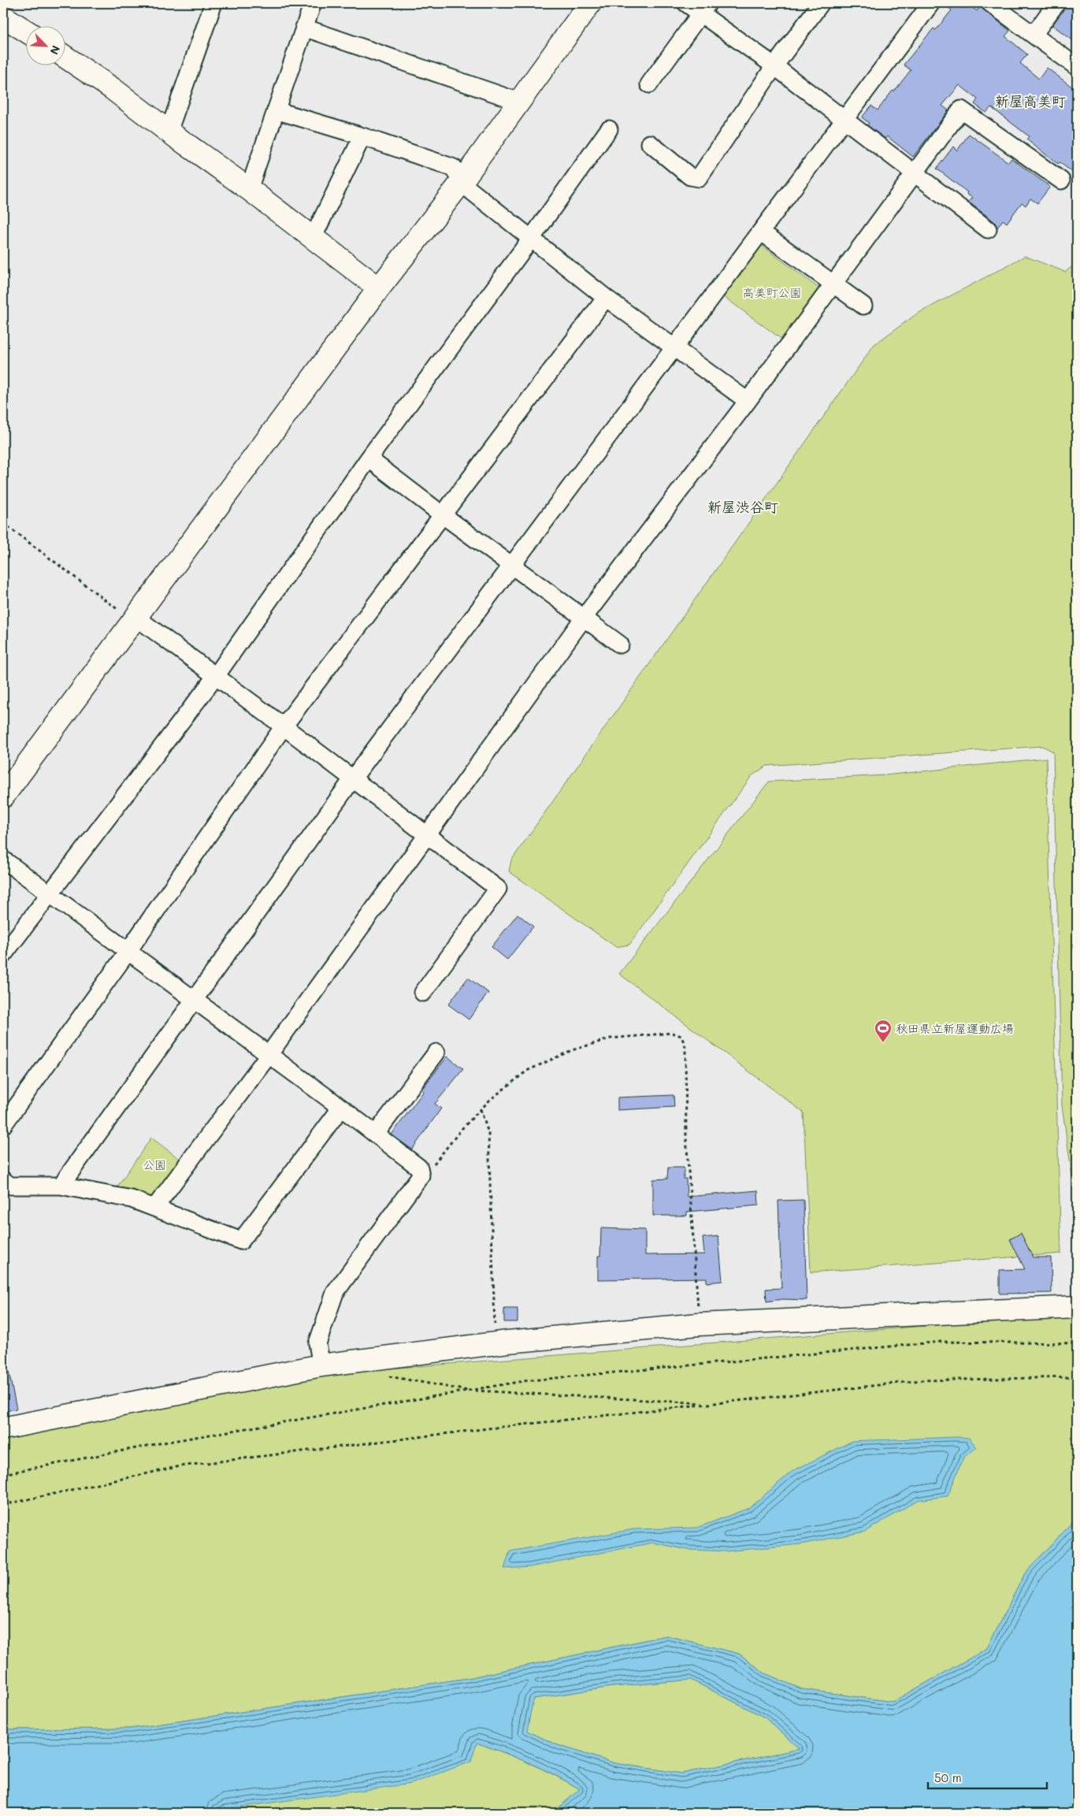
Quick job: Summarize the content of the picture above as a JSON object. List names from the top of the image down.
{
  "districts": ["新屋高美町", "新屋渋谷町"],
  "parks": ["高美町公園", "公園"],
  "places": {
    "sports": ["秋田県立新屋運動広場"]
  },
  "scale_bar": "50 m",
  "north": "bottom right"
}
